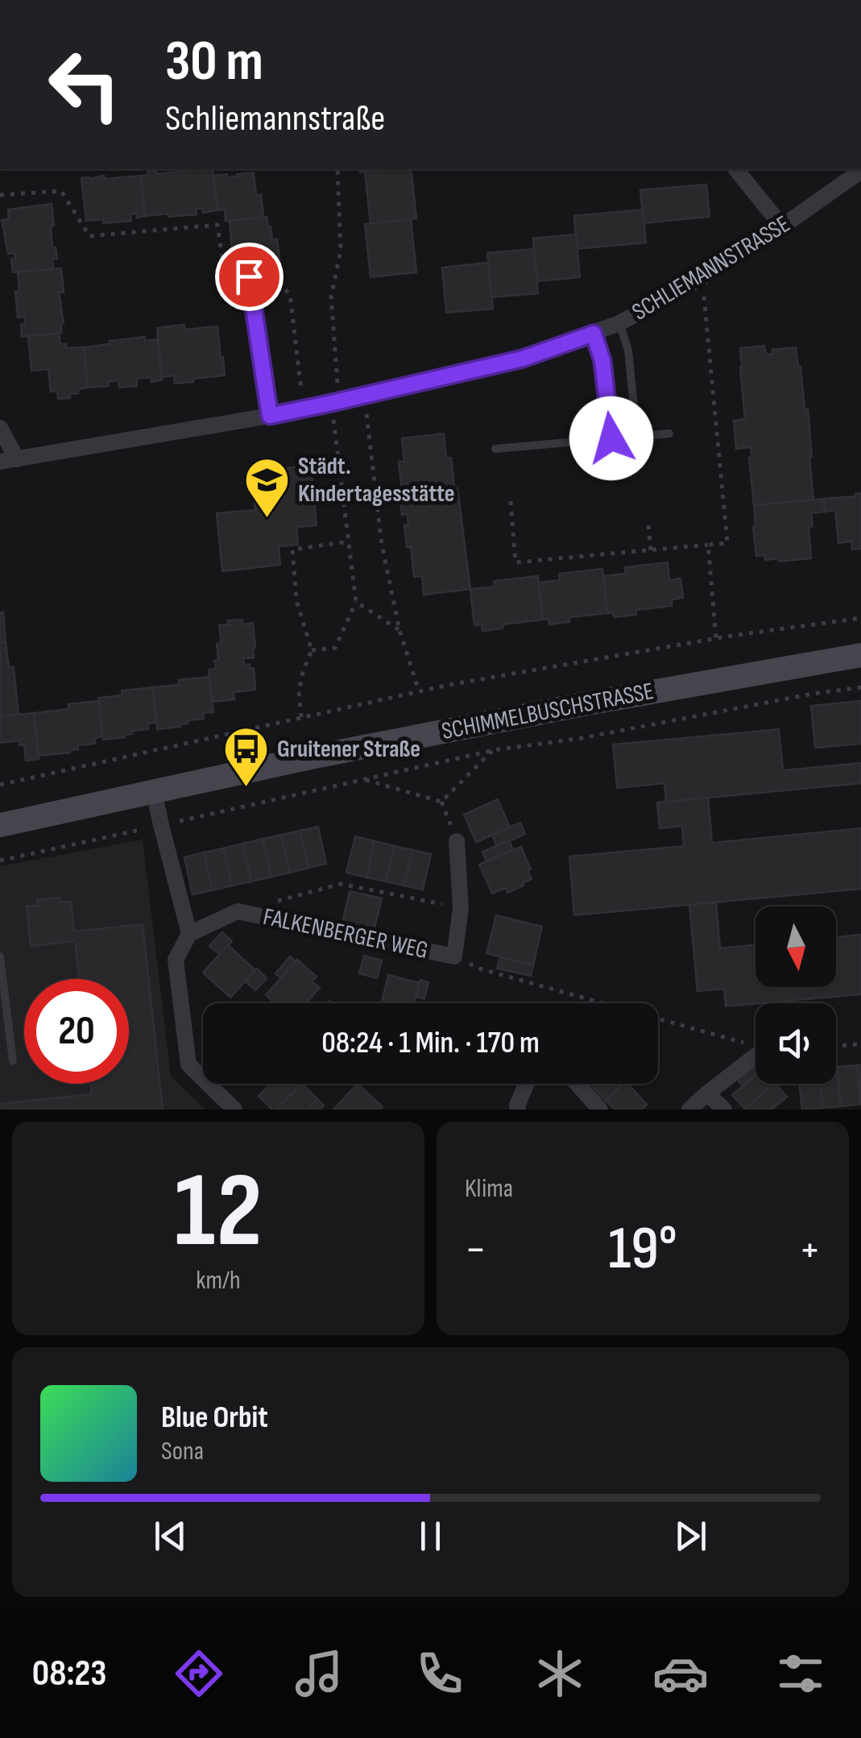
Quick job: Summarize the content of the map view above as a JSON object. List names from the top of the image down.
{
  "streets": {
    "main road": ["SCHIMMELBUSCHSTRASSE"],
    "street": ["SCHLIEMANNSTRASSE", "FALKENBERGER WEG"]
  },
  "places": {
    "school or university": ["Städt. Kindertagesstätte"],
    "bus stop": ["Gruitener Straße"]
  },
  "north": "bottom",
  "page": {
    "turn": ["30 m", "Schliemannstraße"],
    "limit": "20",
    "trip": "08:24 · 1 Min. · 170 m",
    "tile": [
      ["12", "km/h"],
      "Klima"
    ],
    "heat": ["−", "19°", "+"],
    "song": ["Blue Orbit", "Sona"],
    "tabs": "08:23"
  }
}
